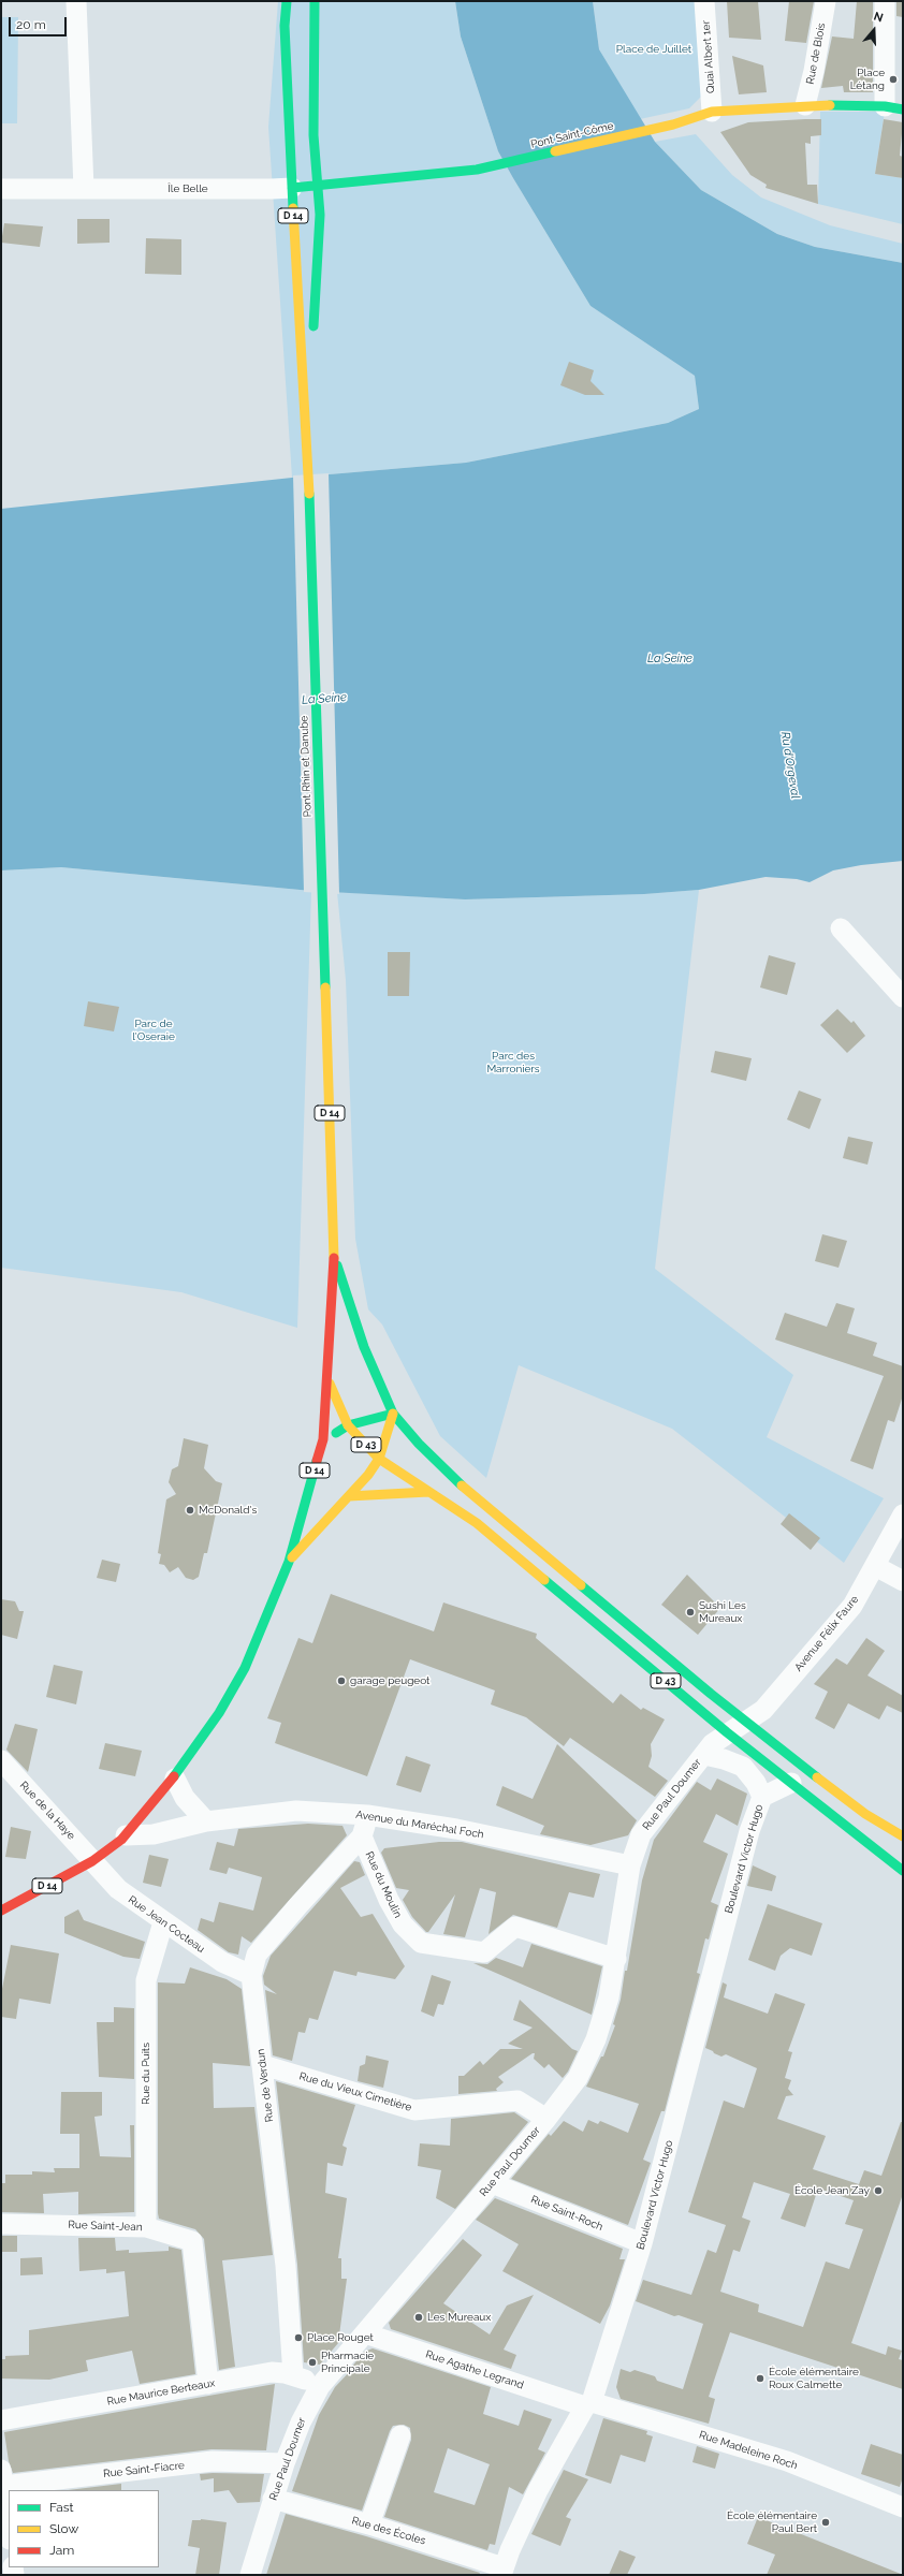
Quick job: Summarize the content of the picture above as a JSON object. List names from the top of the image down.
{
  "streets": {
    "main road": [
      "Pont Saint-Côme",
      "D 14",
      "Pont Rhin et Danube",
      "D 43"
    ],
    "street": [
      "Rue de Blois",
      "Quai Albert 1er",
      "Île Belle",
      "Avenue Félix Faure",
      "Rue Paul Doumer",
      "Rue de la Haye",
      "Avenue du Maréchal Foch",
      "Boulevard Victor Hugo",
      "Rue du Moulin",
      "Rue Jean Cocteau",
      "Rue du Puits",
      "Rue de Verdun",
      "Rue du Vieux Cimetière",
      "Rue Saint-Roch",
      "Rue Saint-Jean",
      "Rue Agathe Legrand",
      "Rue Maurice Berteaux",
      "Rue Madeleine Roch",
      "Rue Saint-Fiacre",
      "Rue des Écoles"
    ]
  },
  "crossings": [
    ["Rue de Blois", "Pont Saint-Côme"],
    ["Quai Albert 1er", "Pont Saint-Côme"],
    ["Pont Saint-Côme", "Île Belle"],
    ["Pont Saint-Côme", "D 14"],
    ["Île Belle", "D 14"],
    ["D 14", "Pont Rhin et Danube"],
    ["D 14", "D 43"],
    ["D 14", "Rue de la Haye"],
    ["D 14", "Avenue du Maréchal Foch"],
    ["D 14", "Rue Jean Cocteau"],
    ["D 43", "Avenue Félix Faure"],
    ["D 43", "Rue Paul Doumer"],
    ["D 43", "Boulevard Victor Hugo"],
    ["Avenue Félix Faure", "Rue Paul Doumer"],
    ["Rue Paul Doumer", "Avenue du Maréchal Foch"],
    ["Rue Paul Doumer", "Boulevard Victor Hugo"],
    ["Rue Paul Doumer", "Rue du Moulin"],
    ["Rue Paul Doumer", "Rue du Vieux Cimetière"],
    ["Rue Paul Doumer", "Rue Saint-Roch"],
    ["Rue Paul Doumer", "Rue Agathe Legrand"],
    ["Rue Paul Doumer", "Rue Maurice Berteaux"],
    ["Rue Paul Doumer", "Rue Saint-Fiacre"],
    ["Rue Paul Doumer", "Rue des Écoles"],
    ["Rue de la Haye", "Rue Jean Cocteau"],
    ["Boulevard Victor Hugo", "Rue Saint-Roch"],
    ["Boulevard Victor Hugo", "Rue Agathe Legrand"],
    ["Boulevard Victor Hugo", "Rue Madeleine Roch"],
    ["Boulevard Victor Hugo", "Rue des Écoles"],
    ["Rue du Moulin", "Rue de Verdun"],
    ["Rue Jean Cocteau", "Rue du Puits"],
    ["Rue Jean Cocteau", "Rue de Verdun"],
    ["Rue du Puits", "Rue Saint-Jean"],
    ["Rue de Verdun", "Rue du Vieux Cimetière"],
    ["Rue de Verdun", "Rue Maurice Berteaux"],
    ["Rue Saint-Jean", "Rue Maurice Berteaux"],
    ["Rue Agathe Legrand", "Rue Madeleine Roch"]
  ],
  "water": ["La Seine", "Ru d'Orgeval"],
  "parks": ["Place de Juillet", "Parc de l'Oseraie", "Parc des Marroniers"],
  "places": [
    "Place Létang",
    "McDonald's",
    "Sushi Les Mureaux",
    "garage peugeot",
    "École Jean Zay",
    "Les Mureaux",
    "Place Rouget",
    "Pharmacie Principale",
    "École élémentaire Roux Calmette",
    "École élémentaire Paul Bert"
  ],
  "legend": ["Fast", "Slow", "Jam"],
  "scale_bar": "20 m",
  "north": "top"
}
